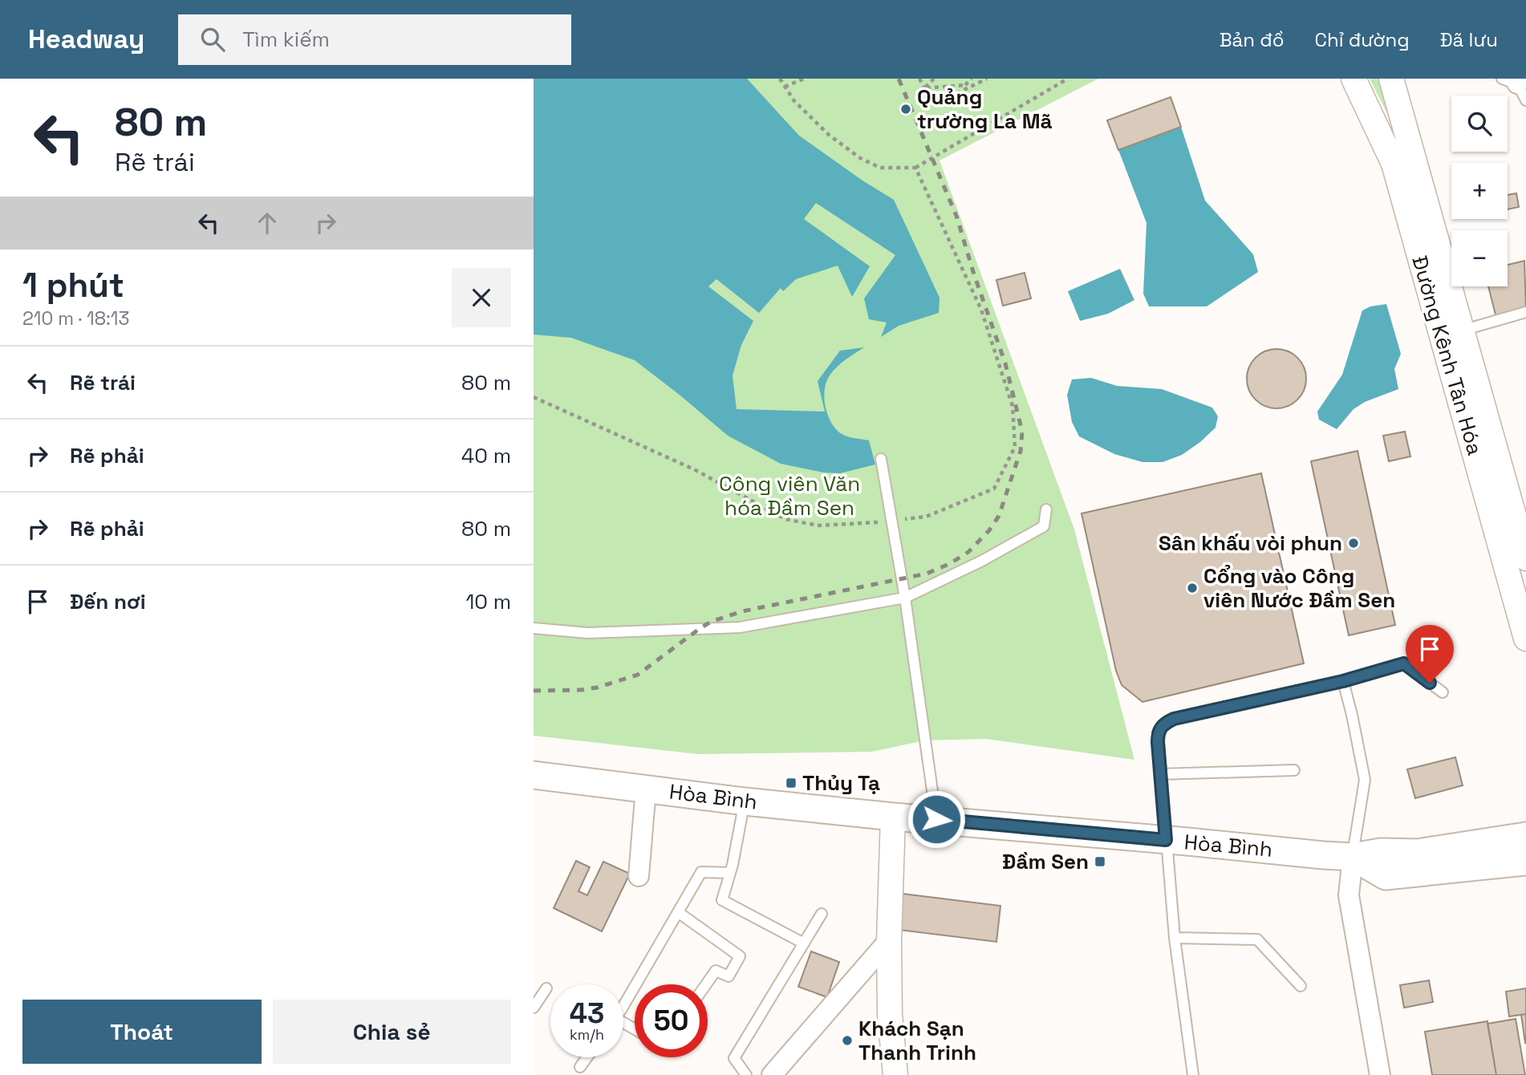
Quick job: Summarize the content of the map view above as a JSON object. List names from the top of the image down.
{
  "streets": {
    "main road": ["Hòa Bình"],
    "street": ["Đường Kênh Tân Hóa"]
  },
  "parks": ["Công viên Văn hóa Đầm Sen"],
  "places": {
    "other": [
      "Quảng trường La Mã",
      "Sân khấu vòi phun",
      "Cổng vào Công viên Nước Đầm Sen",
      "Khách Sạn Thanh Trinh"
    ],
    "transit": ["Thủy Tạ", "Đầm Sen"]
  },
  "page": {
    "header": "Headway",
    "search": "Tìm kiếm",
    "nav": ["Bản đồ", "Chỉ đường", "Đã lưu"],
    "turn": ["80 m", "Rẽ trái"],
    "map_buttons": ["+", "−"],
    "heading": ["1 phút", "210 m · 18:13"],
    "list": [
      {
        "name": "Rẽ trái",
        "value": "80 m"
      },
      {
        "name": "Rẽ phải",
        "value": "40 m"
      },
      {
        "name": "Rẽ phải",
        "value": "80 m"
      },
      {
        "name": "Đến nơi",
        "value": "10 m"
      }
    ],
    "speed": "43 km/h",
    "limit": "50",
    "buttons": ["Thoát", "Chia sẻ"]
  }
}
